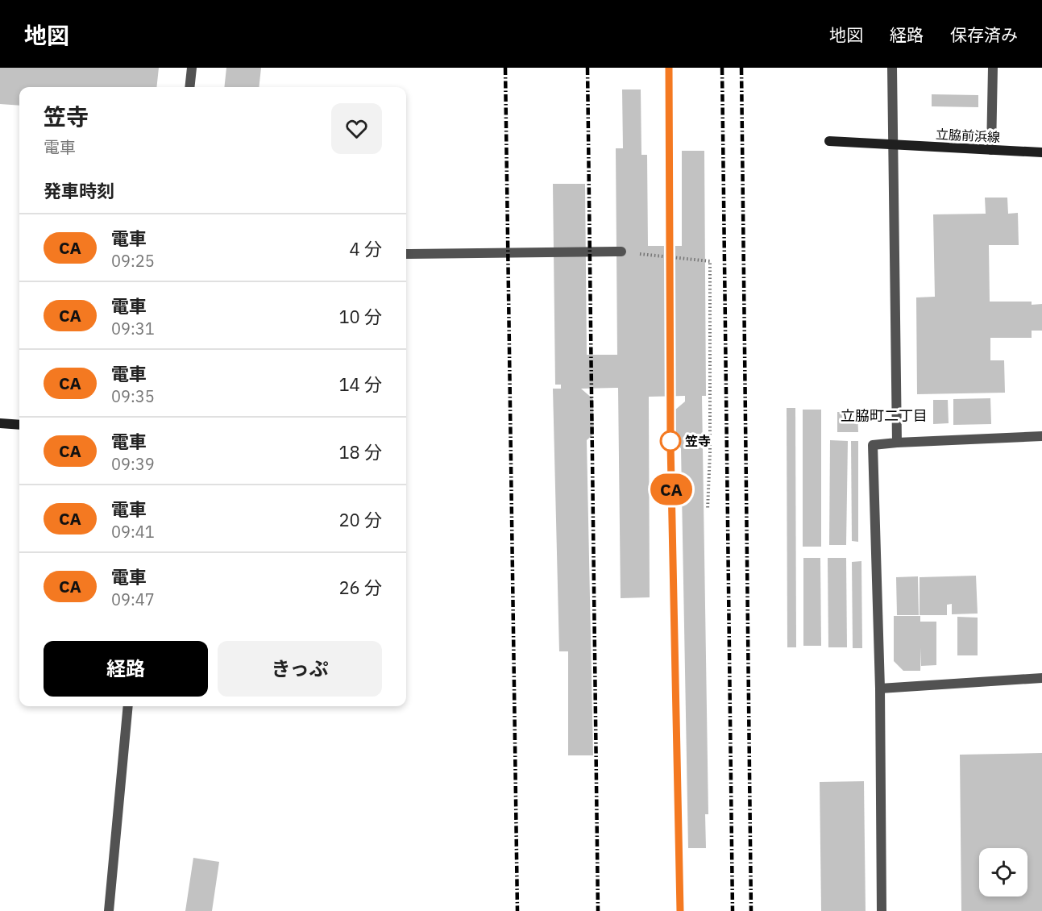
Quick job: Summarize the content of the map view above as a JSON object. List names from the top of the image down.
{
  "streets": {
    "street": ["立脇前浜線"]
  },
  "districts": ["立脇町二丁目"],
  "places": ["笠寺"],
  "page": {
    "header": "地図",
    "nav": ["地図", "経路", "保存済み"],
    "on_map": "CA",
    "heading": [
      ["笠寺", "電車"],
      "発車時刻"
    ],
    "list": [
      {
        "mark": "CA",
        "name": "電車",
        "note": "09:25",
        "value": "4 分"
      },
      {
        "mark": "CA",
        "name": "電車",
        "note": "09:31",
        "value": "10 分"
      },
      {
        "mark": "CA",
        "name": "電車",
        "note": "09:35",
        "value": "14 分"
      },
      {
        "mark": "CA",
        "name": "電車",
        "note": "09:39",
        "value": "18 分"
      },
      {
        "mark": "CA",
        "name": "電車",
        "note": "09:41",
        "value": "20 分"
      },
      {
        "mark": "CA",
        "name": "電車",
        "note": "09:47",
        "value": "26 分"
      }
    ],
    "buttons": ["経路", "きっぷ"]
  }
}
